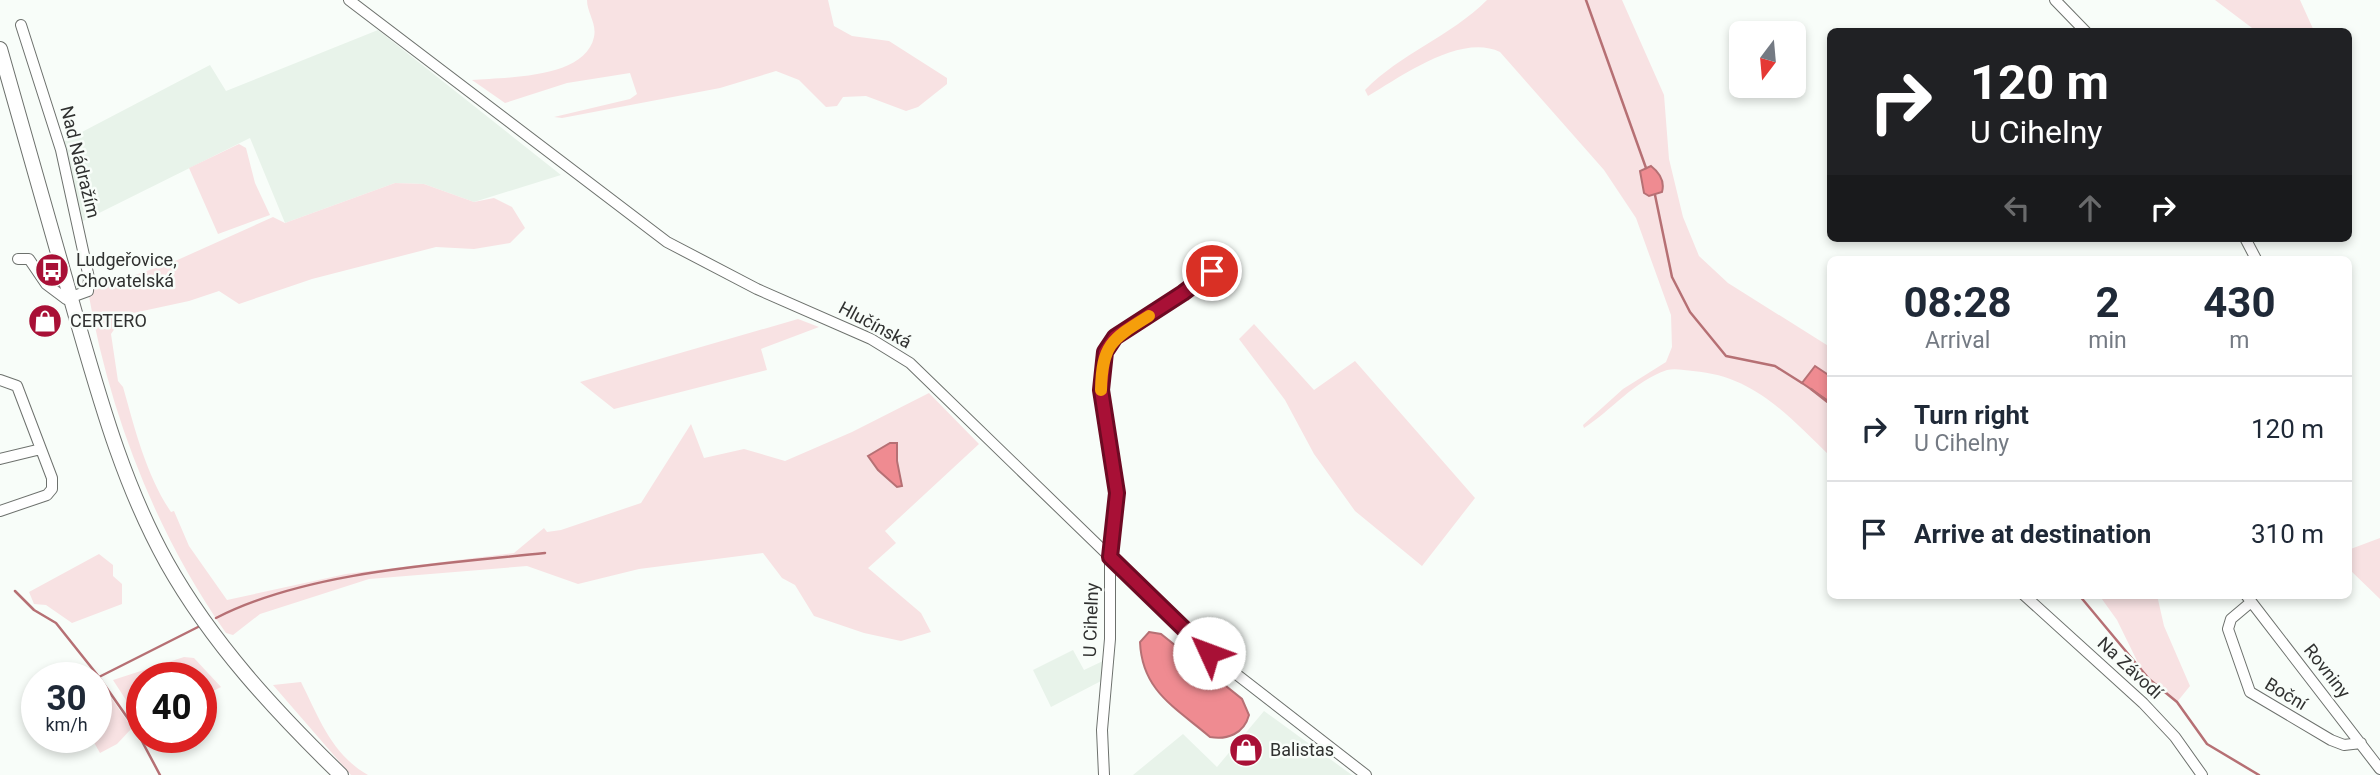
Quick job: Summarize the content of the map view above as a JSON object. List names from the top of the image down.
{
  "streets": {
    "street": [
      "Nad Nádražím",
      "Hlučínská",
      "U Cihelny",
      "Na Závodí",
      "Rovniny",
      "Boční"
    ]
  },
  "crossings": [
    ["Hlučínská", "U Cihelny"],
    ["Rovniny", "Boční"]
  ],
  "places": {
    "bus stop": ["Ludgeřovice, Chovatelská"],
    "shop": ["CERTERO", "Balistas"]
  },
  "north": "bottom",
  "page": {
    "turn": ["120 m", "U Cihelny"],
    "eta": [
      "08:28",
      "Arrival",
      "2",
      "min",
      "430",
      "m"
    ],
    "list": [
      {
        "name": "Turn right",
        "note": "U Cihelny",
        "value": "120 m"
      },
      {
        "name": "Arrive at destination",
        "value": "310 m"
      }
    ],
    "speed": "30 km/h",
    "limit": "40"
  }
}
